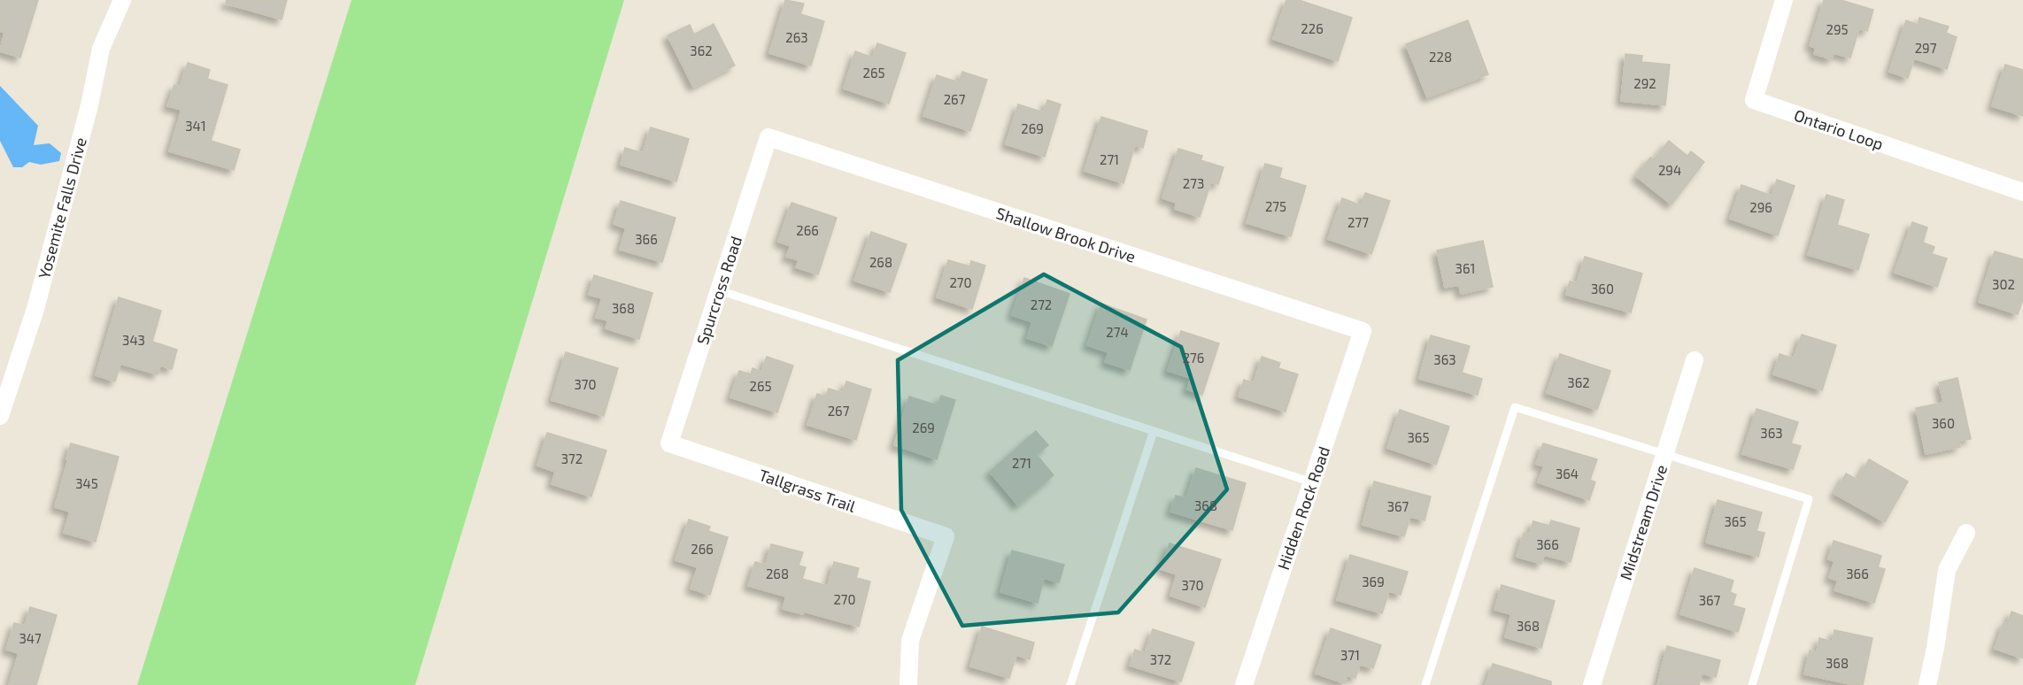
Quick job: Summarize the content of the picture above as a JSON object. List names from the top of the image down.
{
  "streets": {
    "street": [
      "Ontario Loop",
      "Yosemite Falls Drive",
      "Shallow Brook Drive",
      "Spurcross Road",
      "Tallgrass Trail",
      "Hidden Rock Road",
      "Midstream Drive"
    ]
  },
  "crossings": [
    ["Shallow Brook Drive", "Spurcross Road"],
    ["Shallow Brook Drive", "Hidden Rock Road"],
    ["Spurcross Road", "Tallgrass Trail"]
  ],
  "house_numbers": [
    "226",
    "295",
    "263",
    "297",
    "362",
    "228",
    "265",
    "292",
    "267",
    "341",
    "269",
    "271",
    "294",
    "273",
    "275",
    "296",
    "277",
    "266",
    "366",
    "268",
    "361",
    "270",
    "302",
    "360",
    "272",
    "368",
    "274",
    "343",
    "276",
    "363",
    "362",
    "370",
    "265",
    "267",
    "360",
    "269",
    "363",
    "365",
    "372",
    "271",
    "364",
    "345",
    "368",
    "367",
    "365",
    "366",
    "266",
    "268",
    "366",
    "369",
    "370",
    "270",
    "367",
    "368",
    "347",
    "371",
    "372",
    "368"
  ]
}
